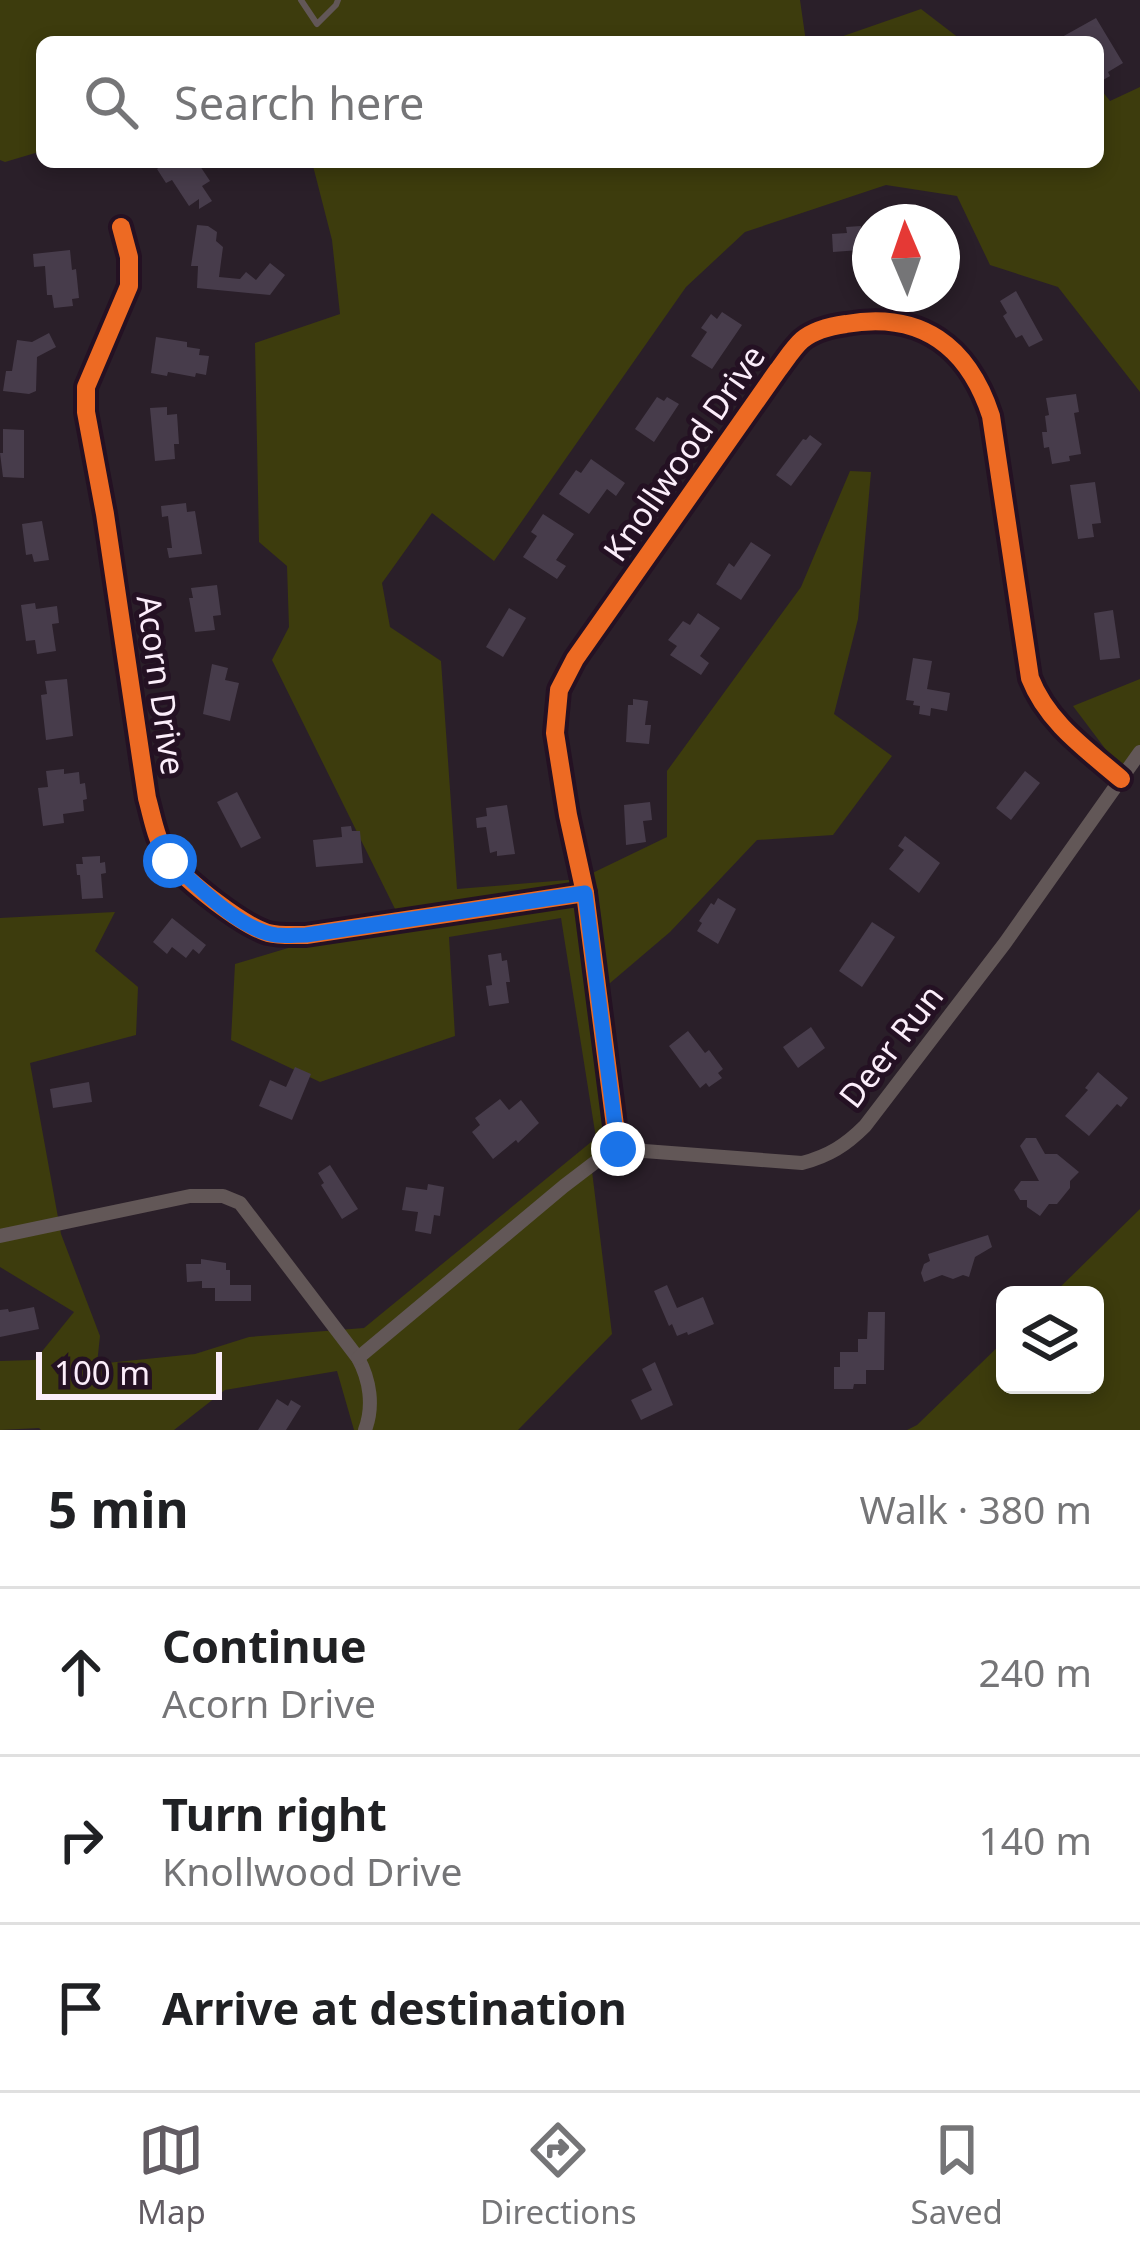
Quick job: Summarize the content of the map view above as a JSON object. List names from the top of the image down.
{
  "streets": {
    "street": ["Knollwood Drive", "Acorn Drive", "Deer Run"]
  },
  "crossings": [
    ["Knollwood Drive", "Acorn Drive"],
    ["Knollwood Drive", "Deer Run"]
  ],
  "scale_bar": "100 m",
  "north": "top",
  "page": {
    "search": "Search here",
    "scale": "100 m",
    "heading": ["5 min", "Walk · 380 m"],
    "list": [
      ["Continue", "Acorn Drive", "240 m"],
      ["Turn right", "Knollwood Drive", "140 m"],
      "Arrive at destination"
    ],
    "nav": ["Map", "Directions", "Saved"]
  }
}
